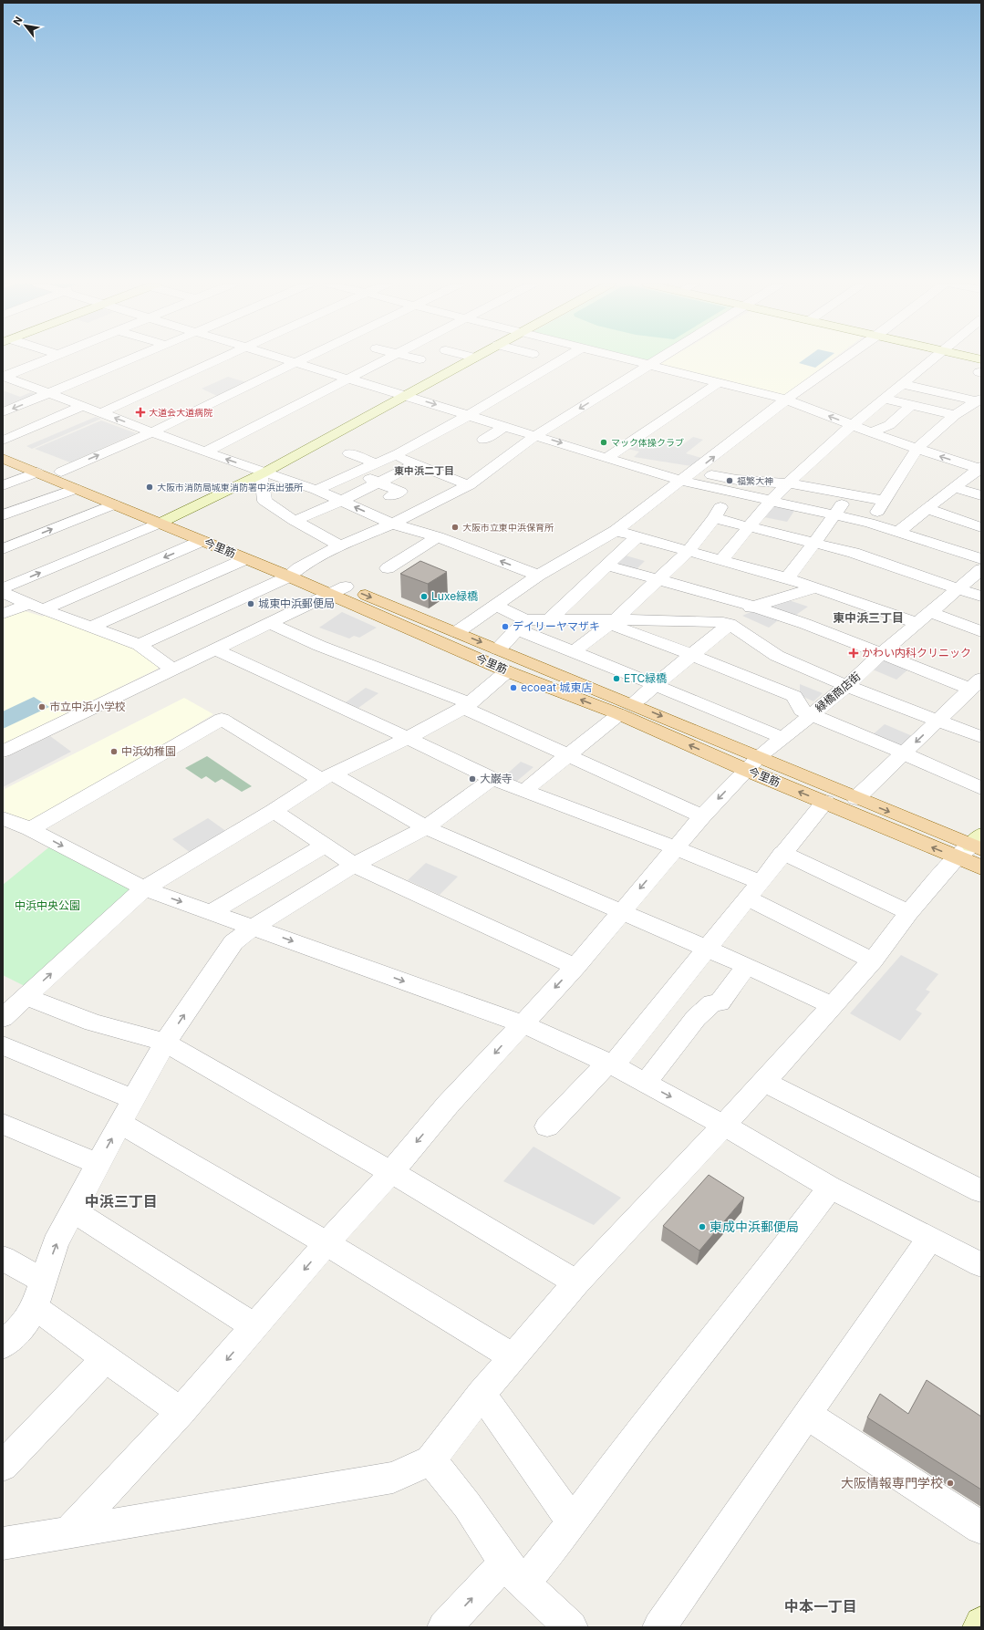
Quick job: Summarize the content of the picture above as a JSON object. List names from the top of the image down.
{
  "streets": {
    "main road": ["今里筋"],
    "street": ["緑橋商店街"]
  },
  "crossings": [
    ["今里筋", "緑橋商店街"]
  ],
  "districts": [
    "東中浜二丁目",
    "東中浜三丁目",
    "中浜三丁目",
    "中本一丁目"
  ],
  "parks": ["中浜中央公園"],
  "places": {
    "health": ["大道会大道病院", "かわい内科クリニック"],
    "other": [
      "マック体操クラブ",
      "福繁大神",
      "大阪市消防局城東消防署中浜出張所",
      "大阪市立東中浜保育所",
      "Luxe緑橋",
      "城東中浜郵便局",
      "デイリーヤマザキ",
      "ETC緑橋",
      "ecoeat 城東店",
      "市立中浜小学校",
      "中浜幼稚園",
      "大巌寺",
      "東成中浜郵便局",
      "大阪情報専門学校"
    ]
  },
  "north": "top left"
}
